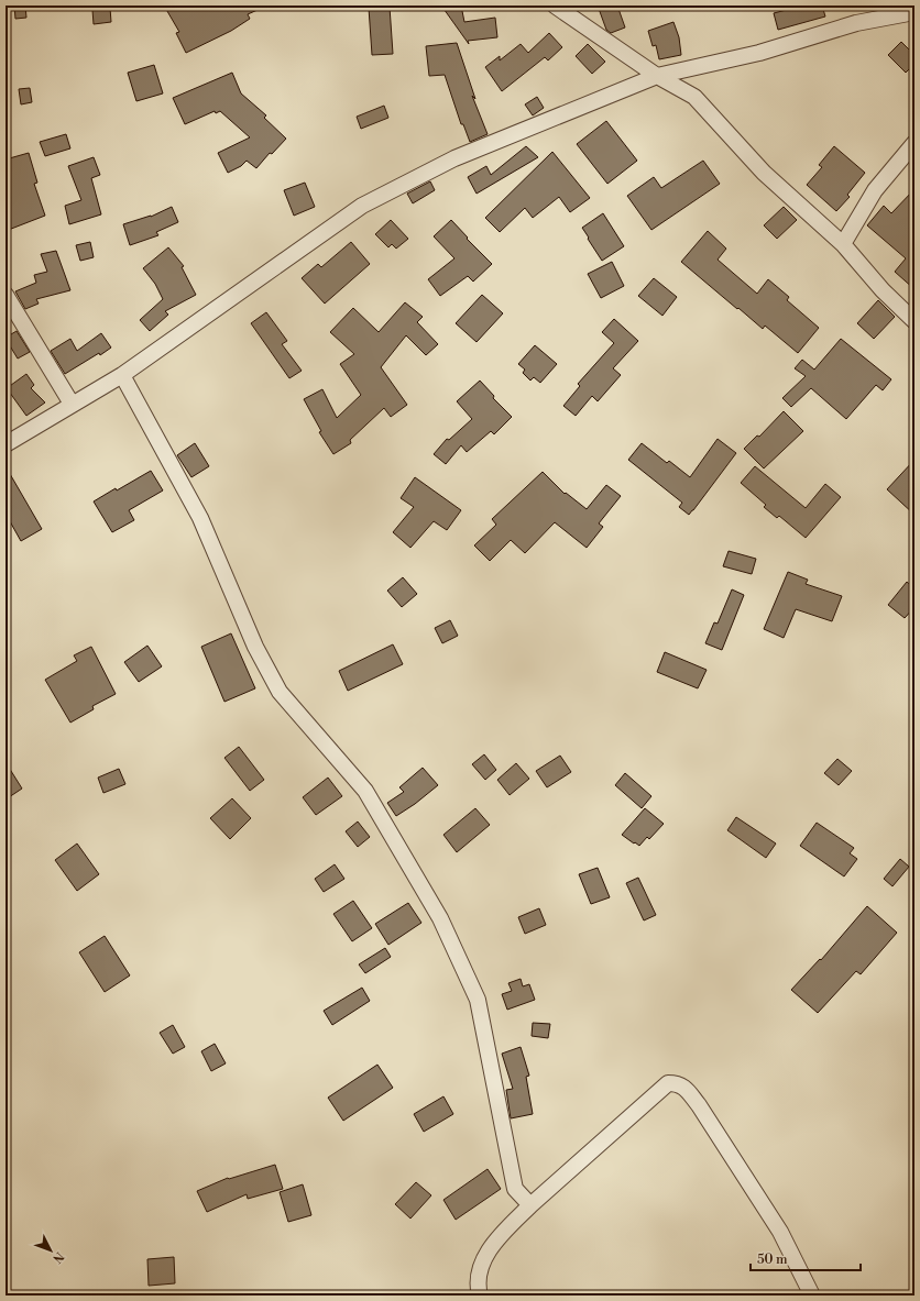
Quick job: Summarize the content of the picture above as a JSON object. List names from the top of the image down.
{
  "scale_bar": "50 m",
  "north": "bottom right"
}
